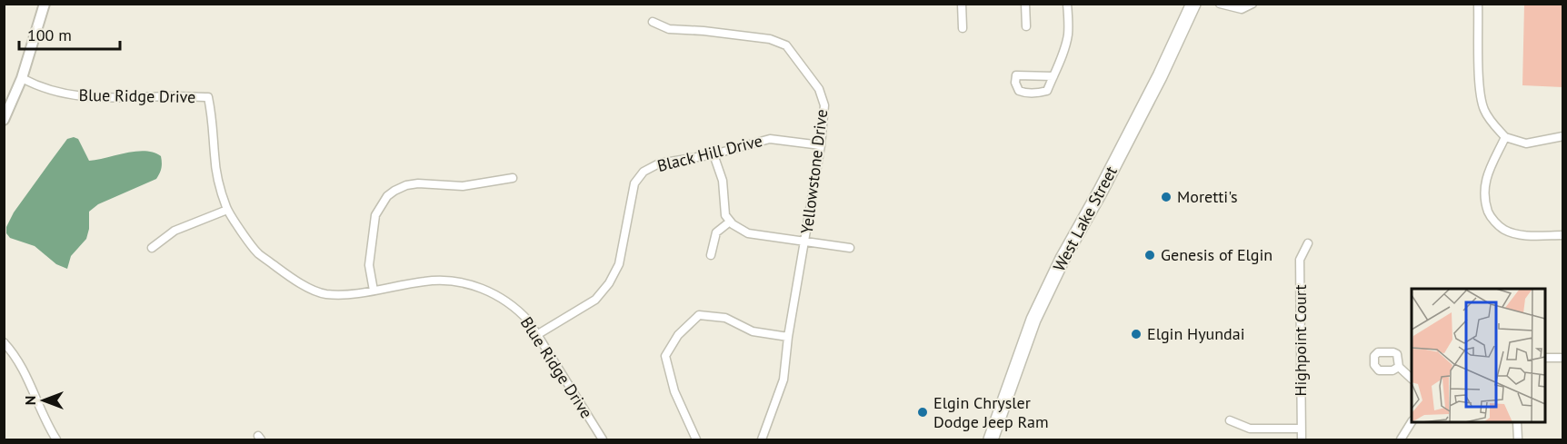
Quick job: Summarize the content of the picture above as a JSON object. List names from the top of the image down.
{
  "streets": {
    "highway": ["West Lake Street"],
    "street": [
      "Blue Ridge Drive",
      "Black Hill Drive",
      "Yellowstone Drive",
      "Highpoint Court"
    ]
  },
  "crossings": [
    ["Blue Ridge Drive", "Black Hill Drive"],
    ["Black Hill Drive", "Yellowstone Drive"]
  ],
  "places": [
    "Moretti's",
    "Genesis of Elgin",
    "Elgin Hyundai",
    "Elgin Chrysler Dodge Jeep Ram"
  ],
  "scale_bar": "100 m",
  "north": "left"
}
